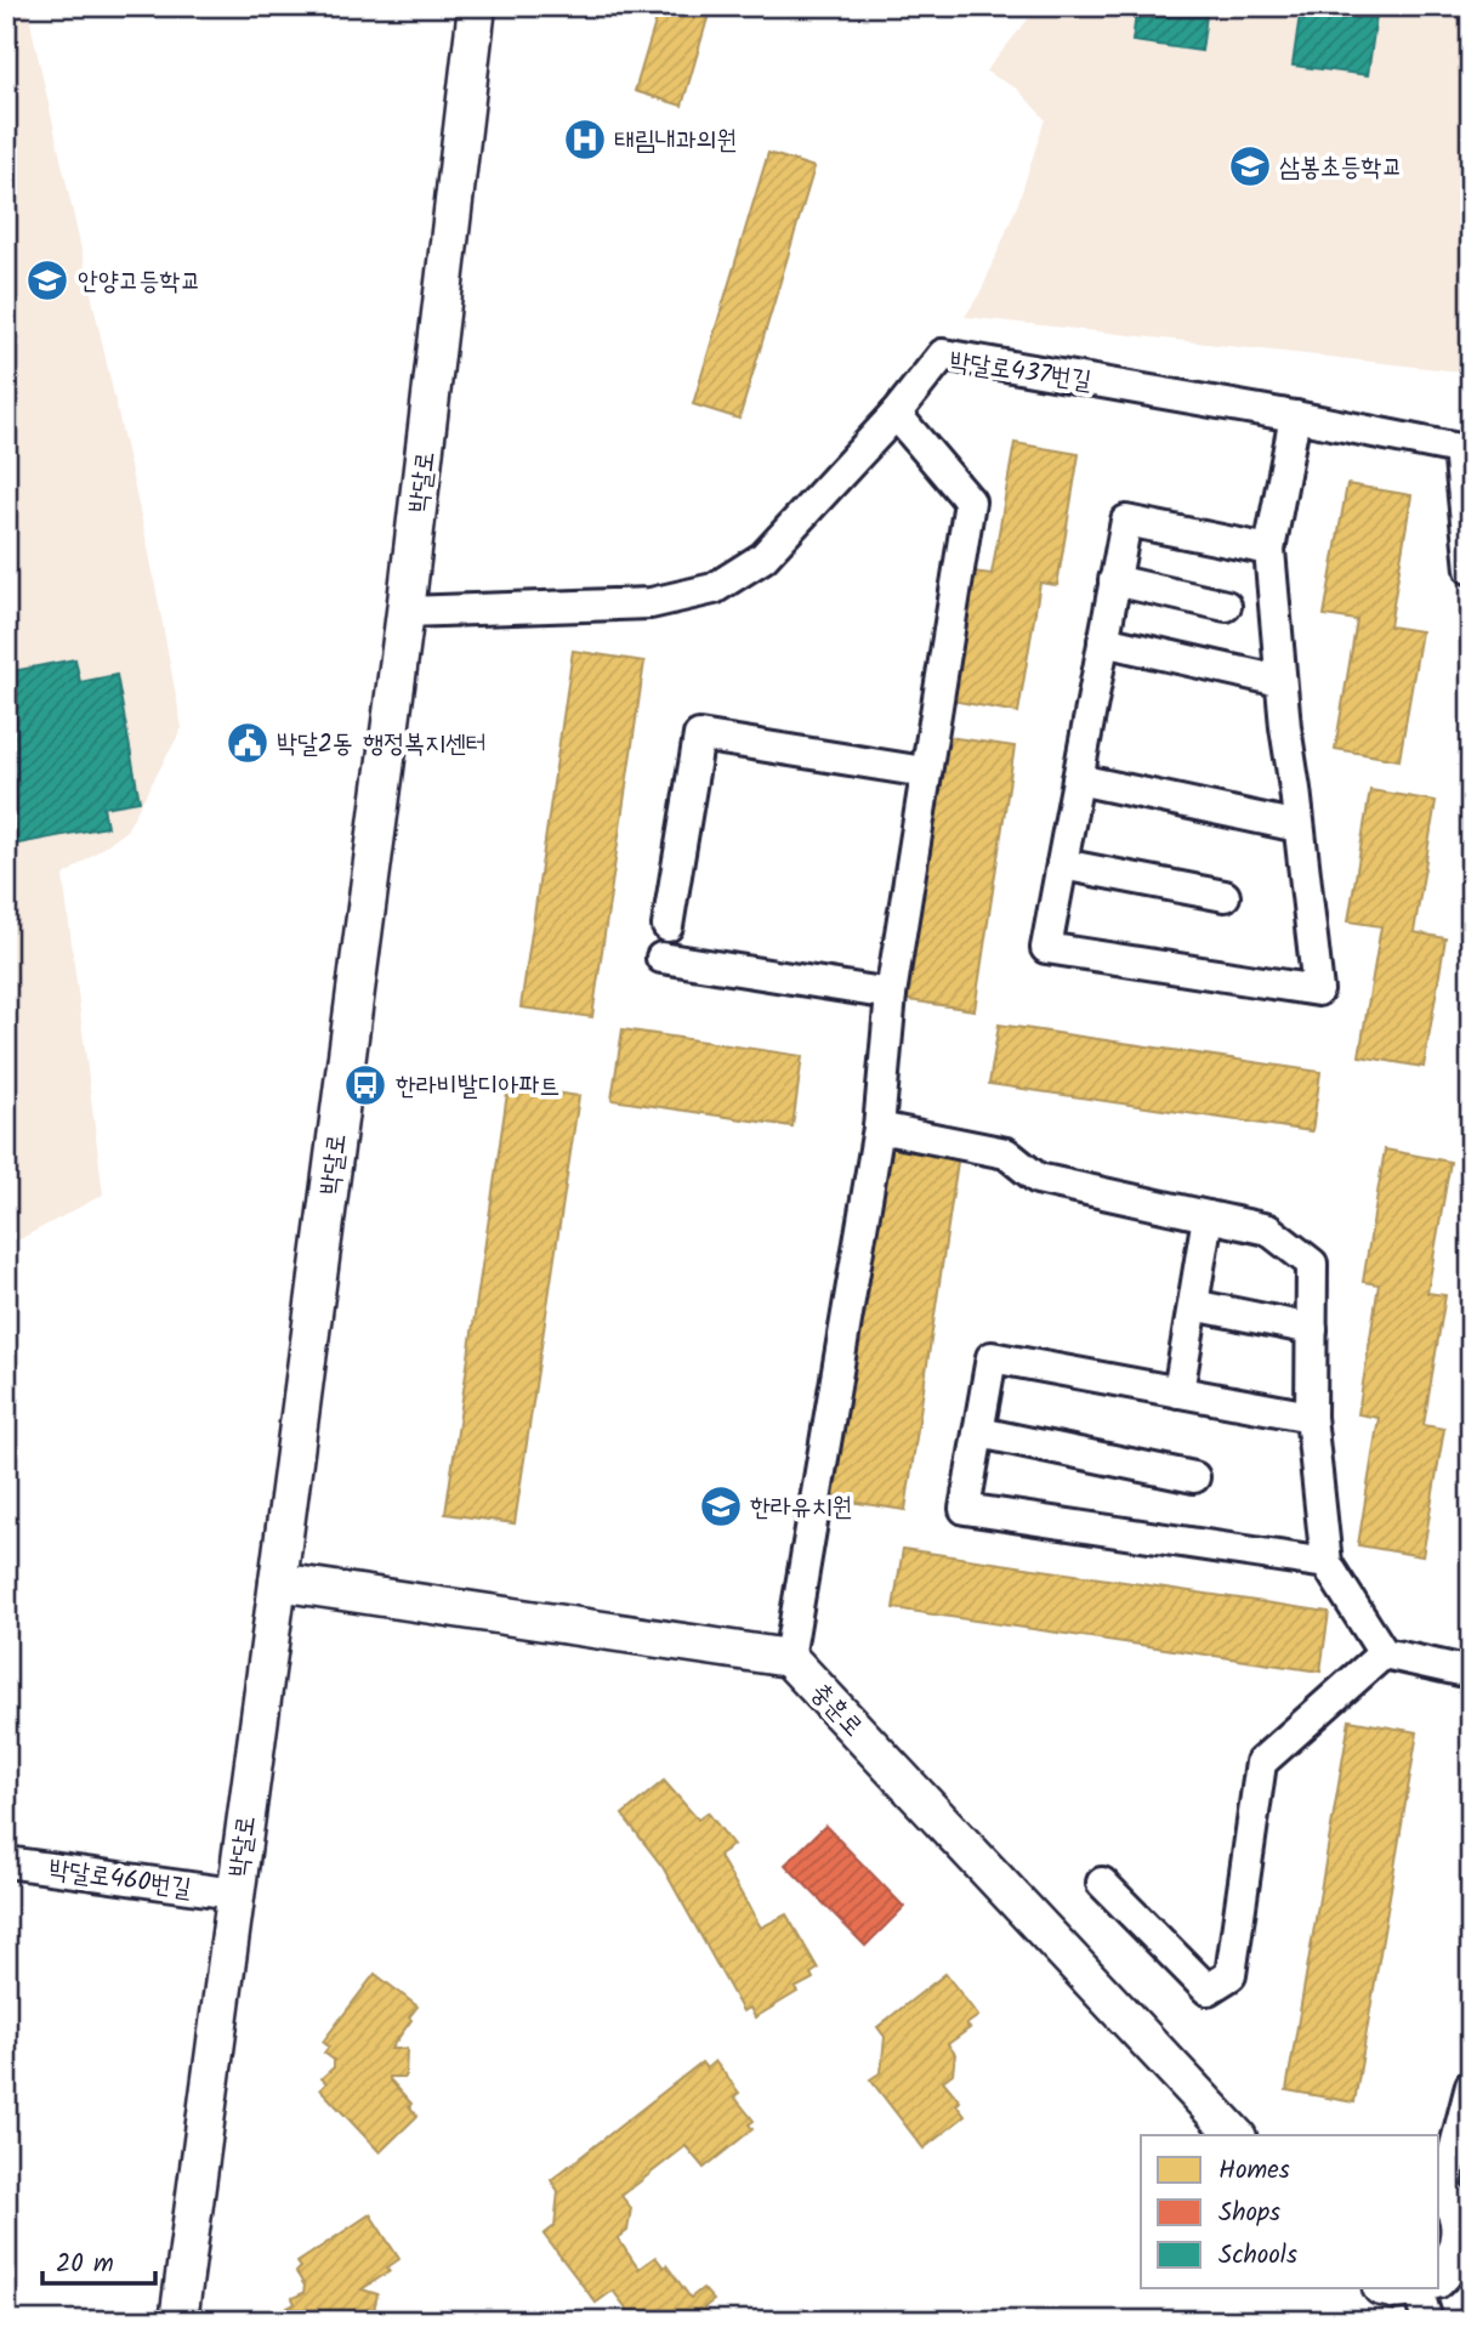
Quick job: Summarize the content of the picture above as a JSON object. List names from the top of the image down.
{
  "streets": {
    "street": [
      "박달로437번길",
      "박달로",
      "충훈로",
      "박달로460번길"
    ]
  },
  "crossings": [
    ["박달로437번길", "박달로"],
    ["박달로", "박달로460번길"]
  ],
  "places": {
    "hospital": ["태림내과의원"],
    "school or university": ["삼봉초등학교", "안양고등학교", "한라유치원"],
    "public building": ["박달2동 행정복지센터"],
    "bus stop": ["한라비발디아파트"]
  },
  "legend": ["Homes", "Shops", "Schools"],
  "scale_bar": "20 m"
}
